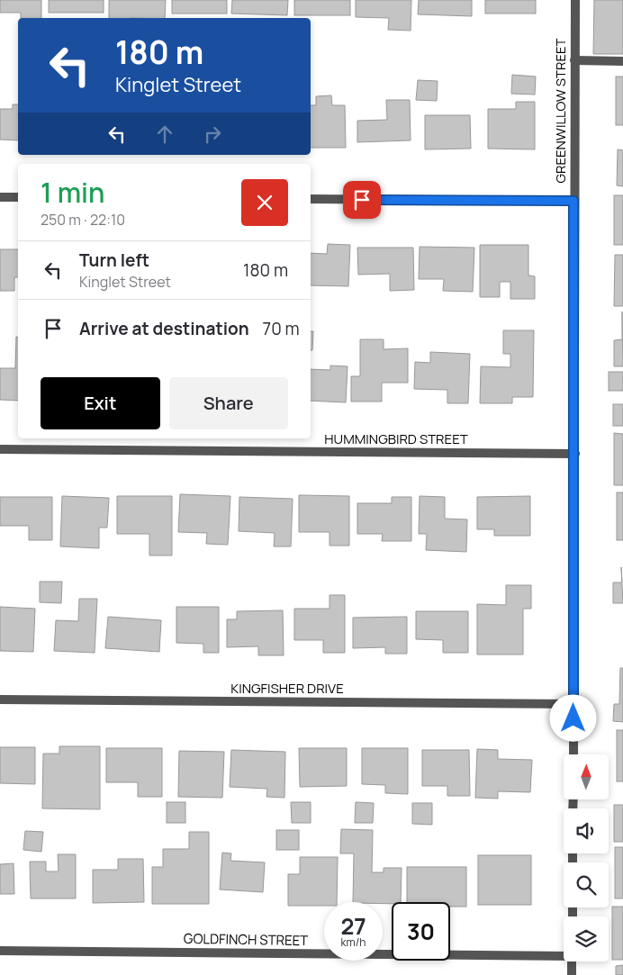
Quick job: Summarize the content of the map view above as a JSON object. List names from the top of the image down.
{
  "streets": {
    "street": [
      "GREENWILLOW STREET",
      "HUMMINGBIRD STREET",
      "KINGFISHER DRIVE",
      "GOLDFINCH STREET"
    ]
  },
  "crossings": [
    ["GREENWILLOW STREET", "HUMMINGBIRD STREET"],
    ["GREENWILLOW STREET", "KINGFISHER DRIVE"]
  ],
  "north": "top",
  "page": {
    "turn": ["180 m", "Kinglet Street"],
    "heading": ["1 min", "250 m · 22:10"],
    "list": [
      {
        "name": "Turn left",
        "note": "Kinglet Street",
        "value": "180 m"
      },
      {
        "name": "Arrive at destination",
        "value": "70 m"
      }
    ],
    "buttons": ["Exit", "Share"],
    "speed": "27 km/h",
    "limit": "30"
  }
}
